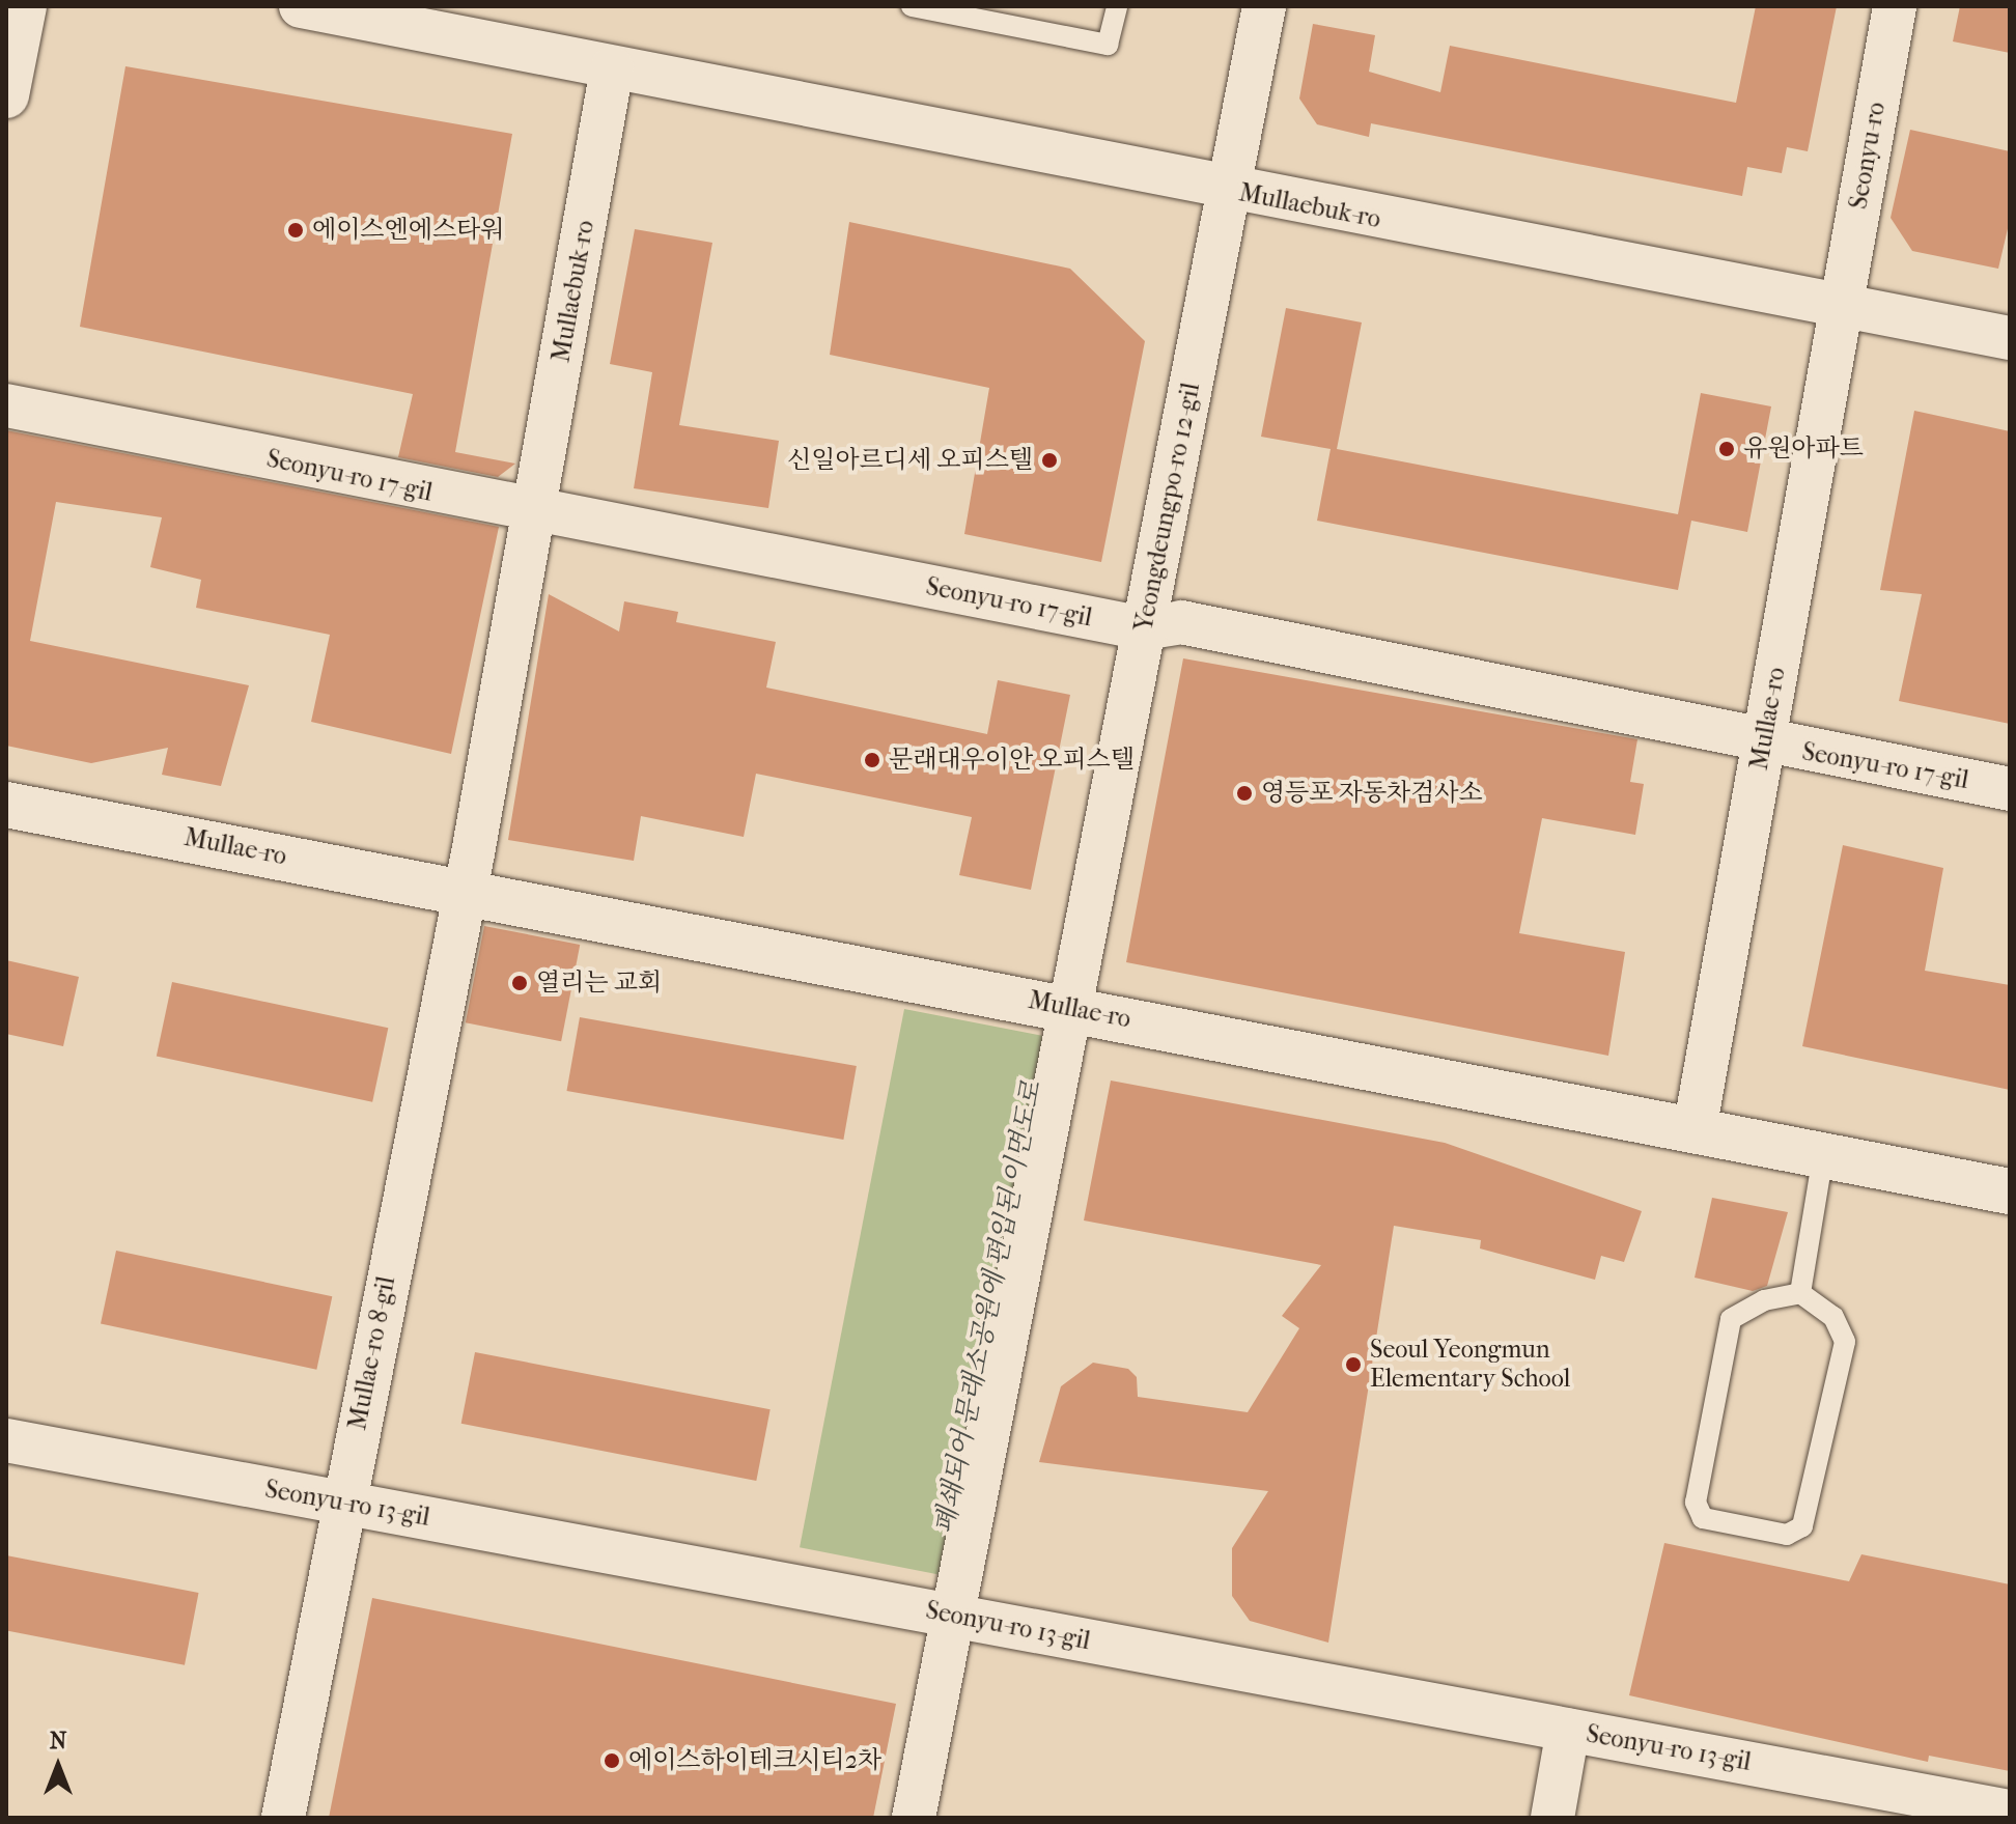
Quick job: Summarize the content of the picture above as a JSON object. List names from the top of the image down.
{
  "streets": {
    "street": [
      "Seonyu-ro",
      "Mullaebuk-ro",
      "Seonyu-ro 17-gil",
      "Yeongdeungpo-ro 12-gil",
      "Mullae-ro",
      "Mullae-ro 8-gil",
      "Seonyu-ro 13-gil"
    ]
  },
  "crossings": [
    ["Seonyu-ro", "Mullaebuk-ro"],
    ["Seonyu-ro", "Mullae-ro"],
    ["Mullaebuk-ro", "Seonyu-ro 17-gil"],
    ["Mullaebuk-ro", "Yeongdeungpo-ro 12-gil"],
    ["Mullaebuk-ro", "Mullae-ro"],
    ["Seonyu-ro 17-gil", "Yeongdeungpo-ro 12-gil"],
    ["Seonyu-ro 17-gil", "Mullae-ro"],
    ["Yeongdeungpo-ro 12-gil", "Mullae-ro"],
    ["Yeongdeungpo-ro 12-gil", "Seonyu-ro 13-gil"],
    ["Mullae-ro", "Mullae-ro 8-gil"],
    ["Mullae-ro 8-gil", "Seonyu-ro 13-gil"]
  ],
  "water": ["폐쇄되어 문래소공원에 편입된 이면도로"],
  "places": [
    "에이스엔에스타워",
    "유원아파트",
    "신일아르디세 오피스텔",
    "문래대우이안 오피스텔",
    "영등포 자동차검사소",
    "열리는 교회",
    "Seoul Yeongmun Elementary School",
    "에이스하이테크시티2차"
  ],
  "north": "top"
}
